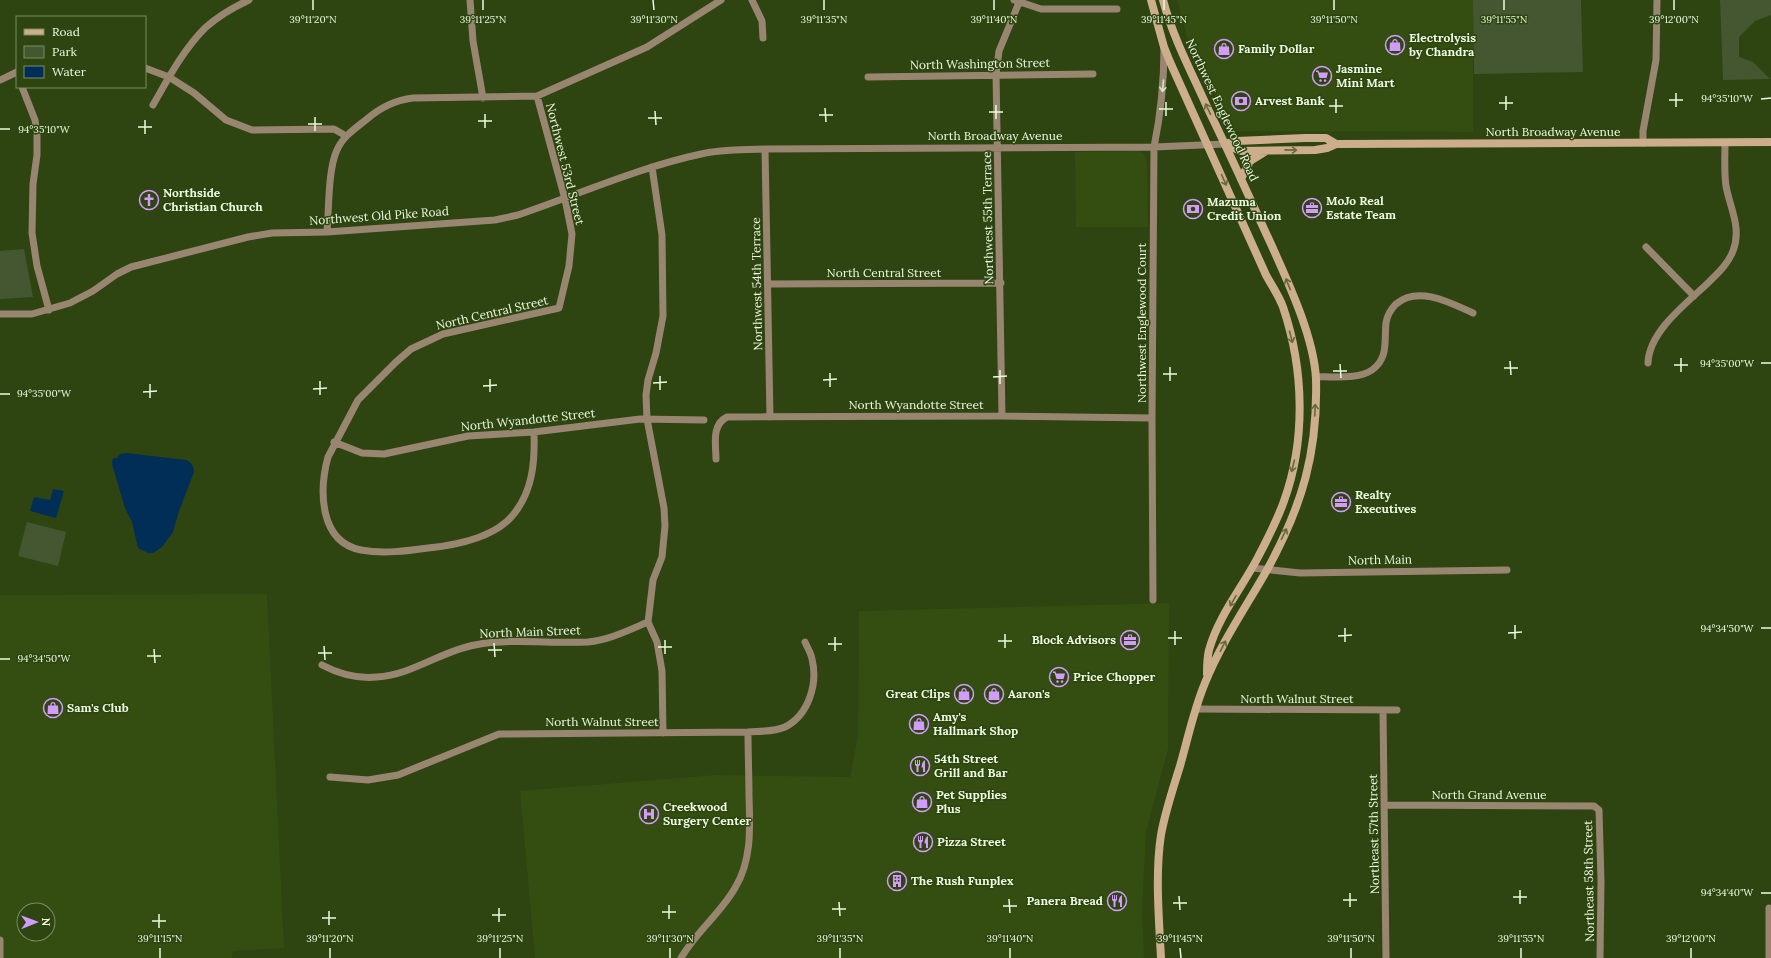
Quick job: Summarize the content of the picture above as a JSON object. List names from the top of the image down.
{
  "streets": {
    "main road": ["Northwest Englewood Road", "North Broadway Avenue"],
    "street": [
      "North Washington Street",
      "Northwest 53rd Street",
      "Northwest Old Pike Road",
      "Northwest 55th Terrace",
      "North Central Street",
      "Northwest 54th Terrace",
      "Northwest Englewood Court",
      "North Wyandotte Street",
      "North Main",
      "North Main Street",
      "North Walnut Street",
      "North Grand Avenue",
      "Northeast 57th Street",
      "Northeast 58th Street"
    ]
  },
  "crossings": [
    ["North Washington Street", "Northwest 55th Terrace"],
    ["Northwest Englewood Road", "North Broadway Avenue"],
    ["Northwest Englewood Road", "North Main"],
    ["North Broadway Avenue", "Northwest Old Pike Road"],
    ["North Broadway Avenue", "Northwest 55th Terrace"],
    ["North Broadway Avenue", "Northwest 54th Terrace"],
    ["North Broadway Avenue", "Northwest Englewood Court"],
    ["Northwest 53rd Street", "Northwest Old Pike Road"],
    ["Northwest 53rd Street", "North Central Street"],
    ["Northwest Old Pike Road", "Northwest 54th Terrace"],
    ["Northwest 55th Terrace", "North Central Street"],
    ["Northwest 55th Terrace", "North Wyandotte Street"],
    ["North Central Street", "Northwest 54th Terrace"],
    ["North Central Street", "North Wyandotte Street"],
    ["Northwest 54th Terrace", "North Wyandotte Street"],
    ["Northwest Englewood Court", "North Wyandotte Street"],
    ["North Walnut Street", "Northeast 57th Street"],
    ["North Grand Avenue", "Northeast 57th Street"],
    ["North Grand Avenue", "Northeast 58th Street"]
  ],
  "places": {
    "shop": [
      "Electrolysis by Chandra",
      "Family Dollar",
      "Great Clips",
      "Aaron's",
      "Sam's Club",
      "Amy's Hallmark Shop",
      "Pet Supplies Plus"
    ],
    "supermarket": ["Jasmine Mini Mart", "Price Chopper"],
    "bank": ["Arvest Bank", "Mazuma Credit Union"],
    "church": ["Northside Christian Church"],
    "office": ["MoJo Real Estate Team", "Realty Executives", "Block Advisors"],
    "restaurant": ["54th Street Grill and Bar", "Pizza Street", "Panera Bread"],
    "hospital": ["Creekwood Surgery Center"],
    "building": ["The Rush Funplex"]
  },
  "legend": ["Road", "Park", "Water"],
  "north": "right",
  "coordinates": [
    "39°11'20\"N",
    "39°11'25\"N",
    "39°11'30\"N",
    "39°11'35\"N",
    "39°11'40\"N",
    "39°11'45\"N",
    "39°11'50\"N",
    "39°11'55\"N",
    "39°12'00\"N",
    "94°35'10\"W",
    "94°35'00\"W",
    "94°34'50\"W",
    "94°34'40\"W",
    "39°11'15\"N"
  ]
}
